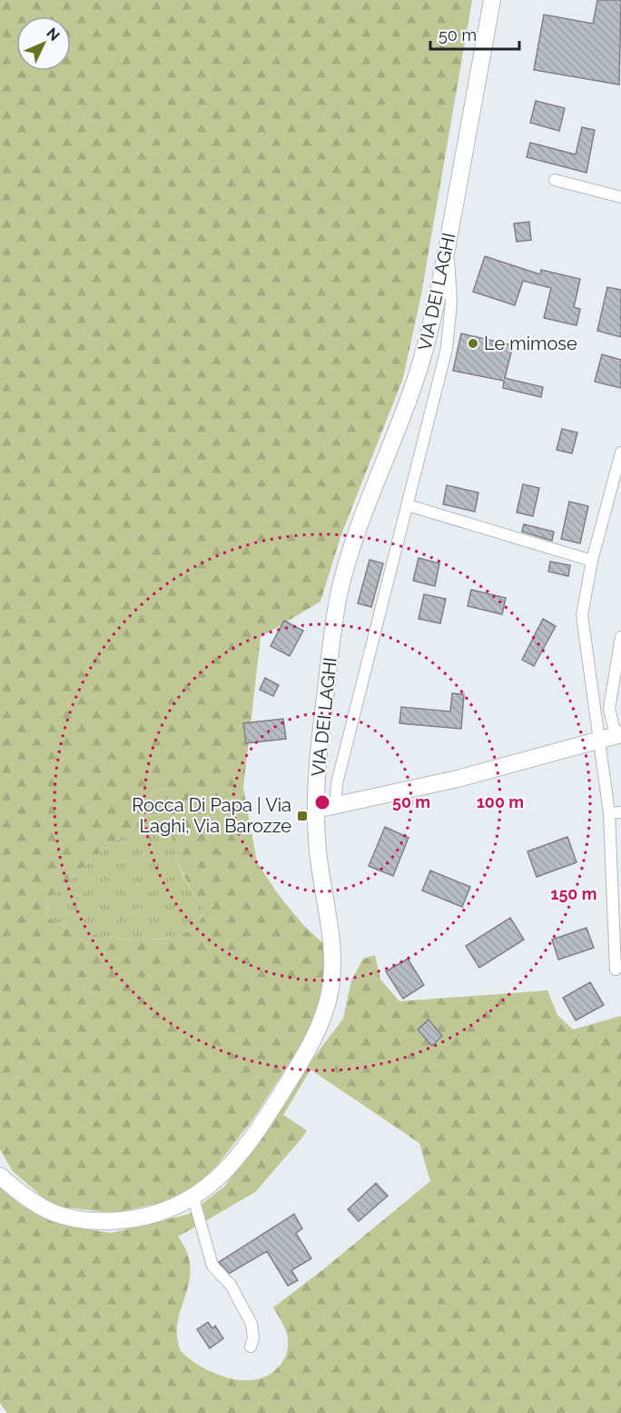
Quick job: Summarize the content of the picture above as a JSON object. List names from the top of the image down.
{
  "streets": {
    "main road": ["VIA DEI LAGHI"]
  },
  "places": {
    "other": ["Le mimose"],
    "transit": ["Rocca Di Papa | Via Laghi, Via Barozze"]
  },
  "scale_bar": "50 m",
  "north": "top right",
  "rings": ["50 m", "100 m", "150 m"]
}
